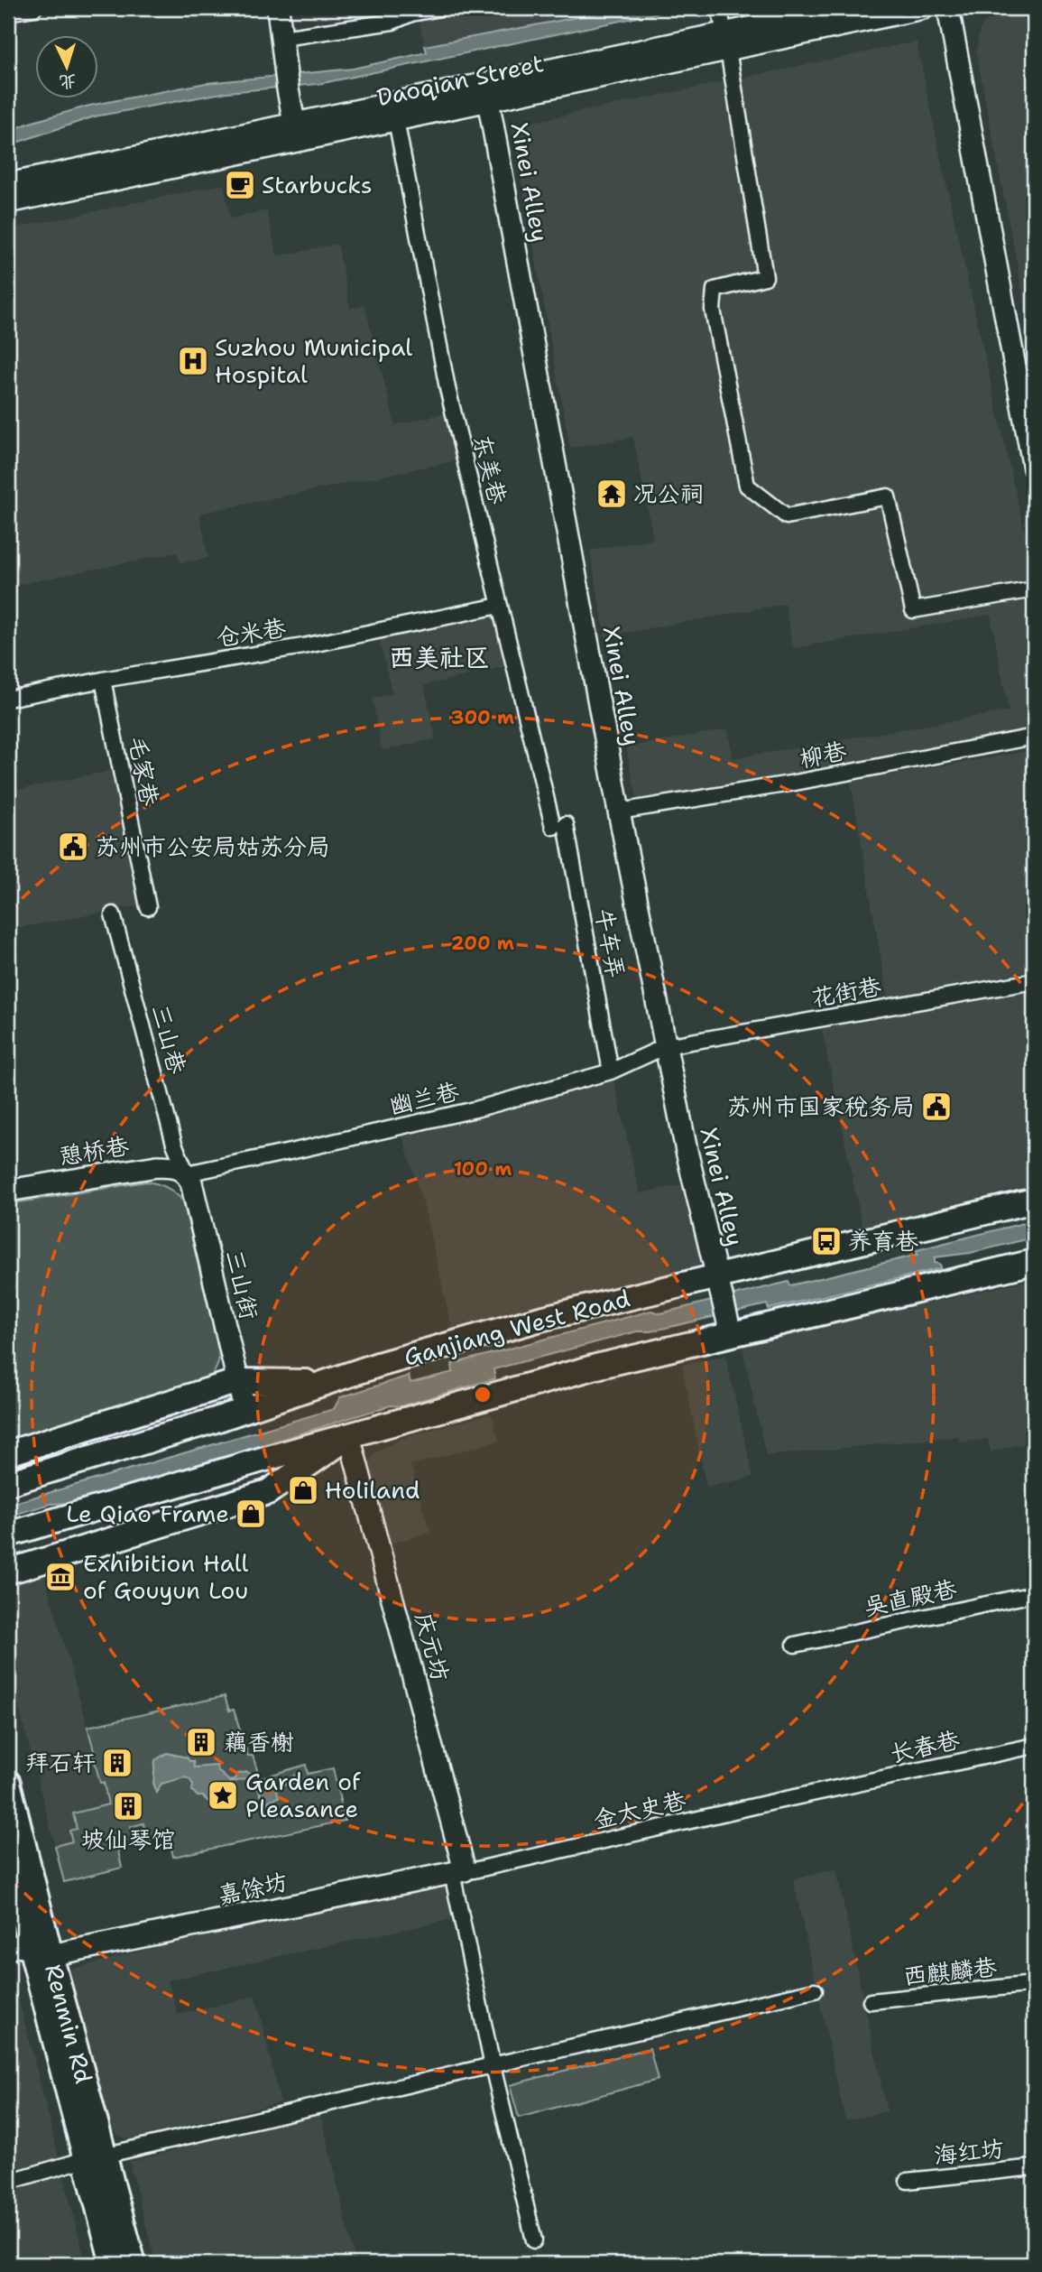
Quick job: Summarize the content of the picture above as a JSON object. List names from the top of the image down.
{
  "streets": {
    "main road": ["Ganjiang West Road", "Renmin Rd"],
    "street": [
      "Daoqian Street",
      "Xinei Alley",
      "东美巷",
      "仓米巷",
      "柳巷",
      "毛家巷",
      "牛车弄",
      "花街巷",
      "三山巷",
      "幽兰巷",
      "憩桥巷",
      "三山街",
      "吴直殿巷",
      "庆元坊",
      "长春巷",
      "金太史巷",
      "嘉馀坊",
      "西麒麟巷",
      "海红坊"
    ]
  },
  "crossings": [
    ["Daoqian Street", "Xinei Alley"],
    ["Daoqian Street", "东美巷"],
    ["Xinei Alley", "柳巷"],
    ["Xinei Alley", "花街巷"],
    ["Xinei Alley", "幽兰巷"],
    ["Xinei Alley", "Ganjiang West Road"],
    ["东美巷", "仓米巷"],
    ["东美巷", "牛车弄"],
    ["仓米巷", "毛家巷"],
    ["牛车弄", "幽兰巷"],
    ["花街巷", "幽兰巷"],
    ["三山巷", "幽兰巷"],
    ["三山巷", "憩桥巷"],
    ["三山巷", "三山街"],
    ["幽兰巷", "憩桥巷"],
    ["幽兰巷", "三山街"],
    ["憩桥巷", "三山街"],
    ["三山街", "Ganjiang West Road"],
    ["庆元坊", "金太史巷"],
    ["庆元坊", "嘉馀坊"],
    ["长春巷", "金太史巷"],
    ["金太史巷", "嘉馀坊"],
    ["嘉馀坊", "Renmin Rd"]
  ],
  "districts": ["西美社区"],
  "places": {
    "cafe": ["Starbucks"],
    "hospital": ["Suzhou Municipal Hospital"],
    "temple": ["况公祠"],
    "public building": ["苏州市公安局姑苏分局", "苏州市国家税务局"],
    "bus stop": ["养育巷"],
    "shop": ["Holiland", "Le Qiao Frame"],
    "museum": ["Exhibition Hall of Gouyun Lou"],
    "building": ["藕香榭", "拜石轩", "坡仙琴馆"],
    "place": ["Garden of Pleasance"]
  },
  "north": "bottom",
  "rings": ["300 m", "200 m", "100 m"]
}
